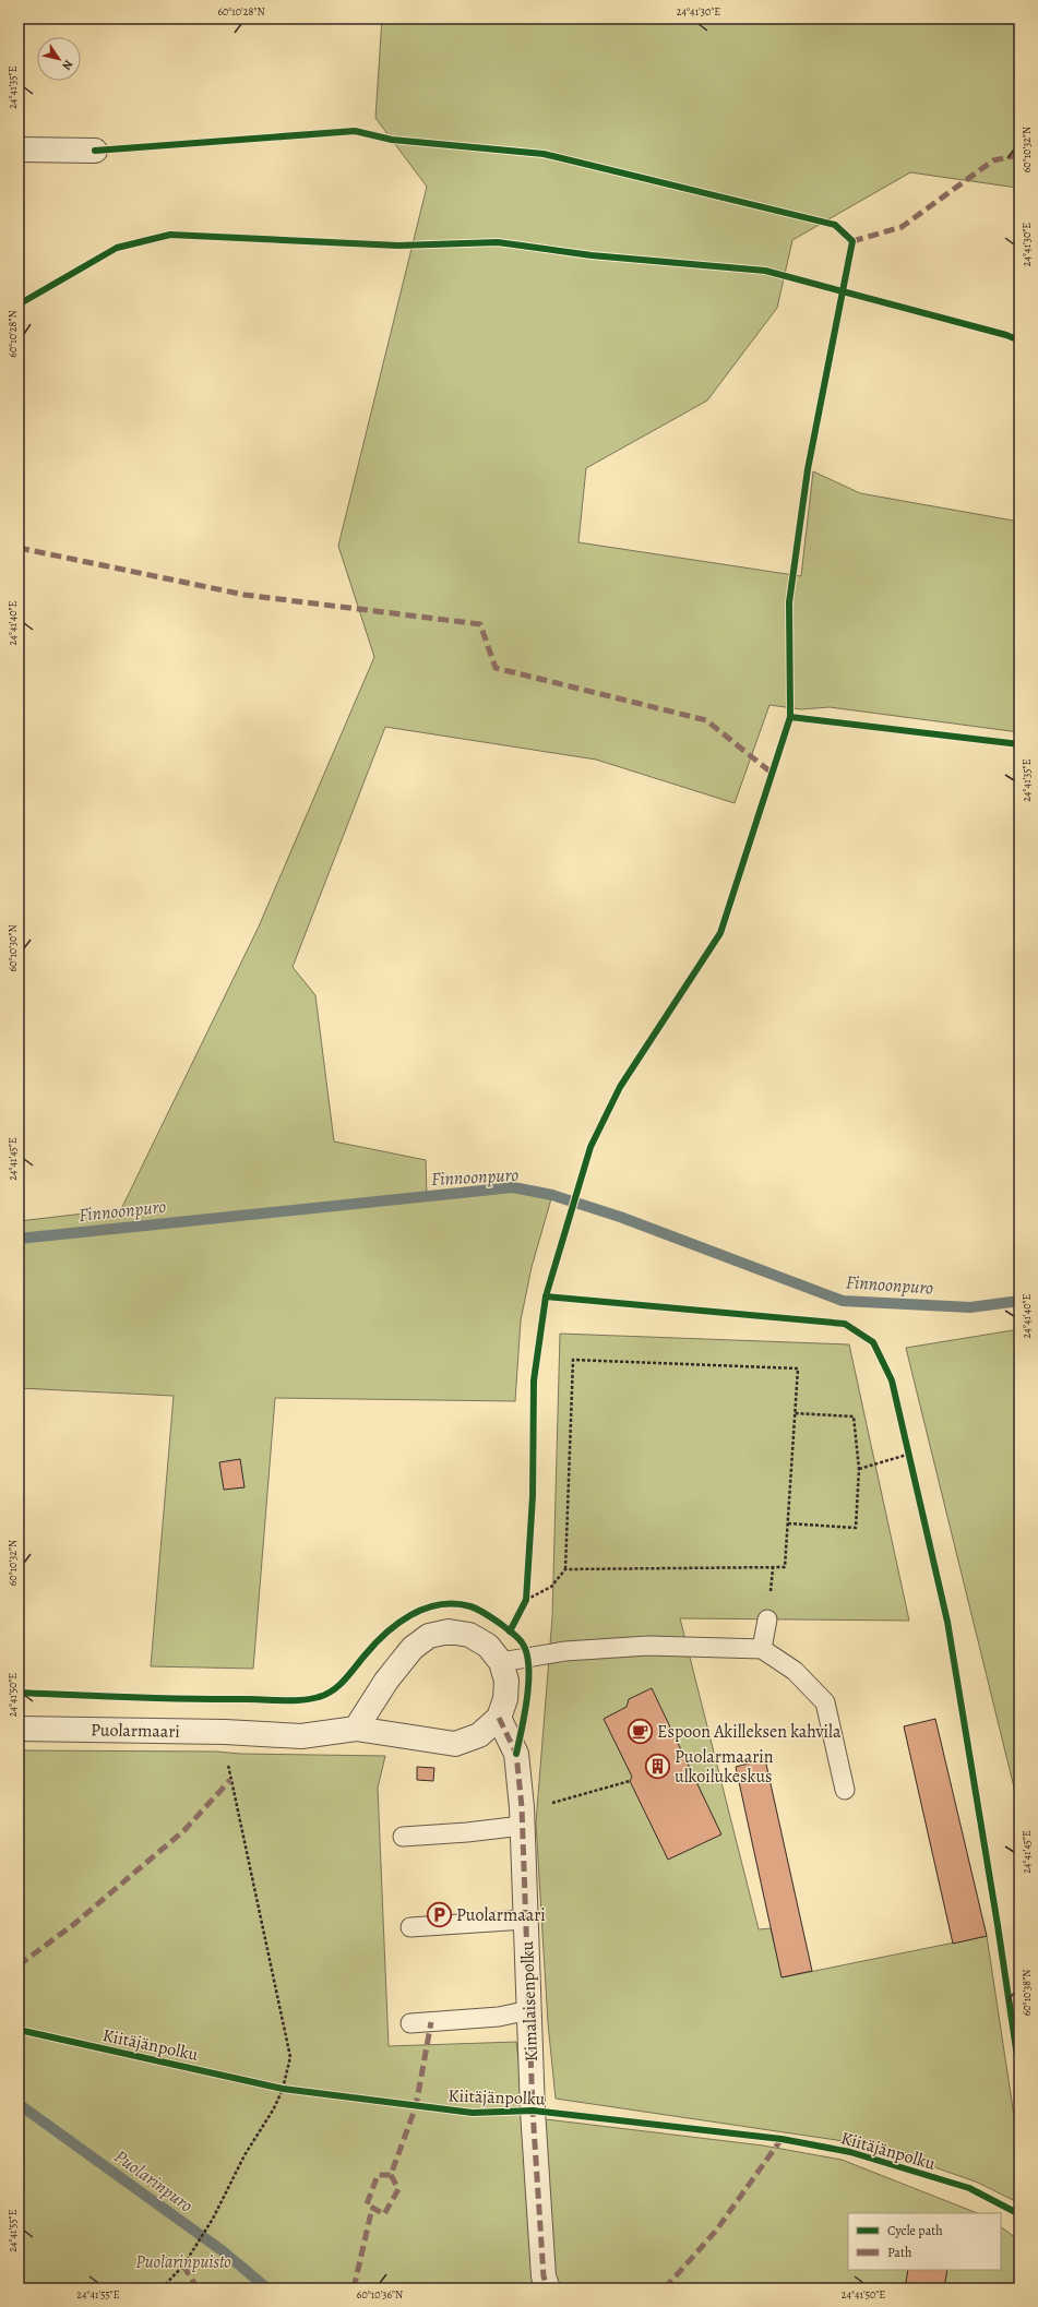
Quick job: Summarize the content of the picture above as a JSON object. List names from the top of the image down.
{
  "streets": {
    "street": ["Puolarmaari", "Kimalaisenpolku"],
    "cycle path": ["Kiitäjänpolku"]
  },
  "crossings": [
    ["Puolarmaari", "Kimalaisenpolku"]
  ],
  "water": ["Finnoonpuro", "Puolarinpuro"],
  "parks": ["Puolarinpuisto"],
  "places": {
    "cafe": ["Espoon Akilleksen kahvila"],
    "building": ["Puolarmaarin ulkoilukeskus"],
    "parking": ["Puolarmaari"]
  },
  "legend": ["Cycle path", "Path"],
  "north": "bottom right",
  "coordinates": [
    "60°10'28\"N",
    "24°41'30\"E",
    "24°41'35\"E",
    "60°10'32\"N",
    "24°41'40\"E",
    "60°10'30\"N",
    "24°41'45\"E",
    "24°41'50\"E",
    "60°10'38\"N",
    "24°41'55\"E",
    "60°10'36\"N"
  ]
}
